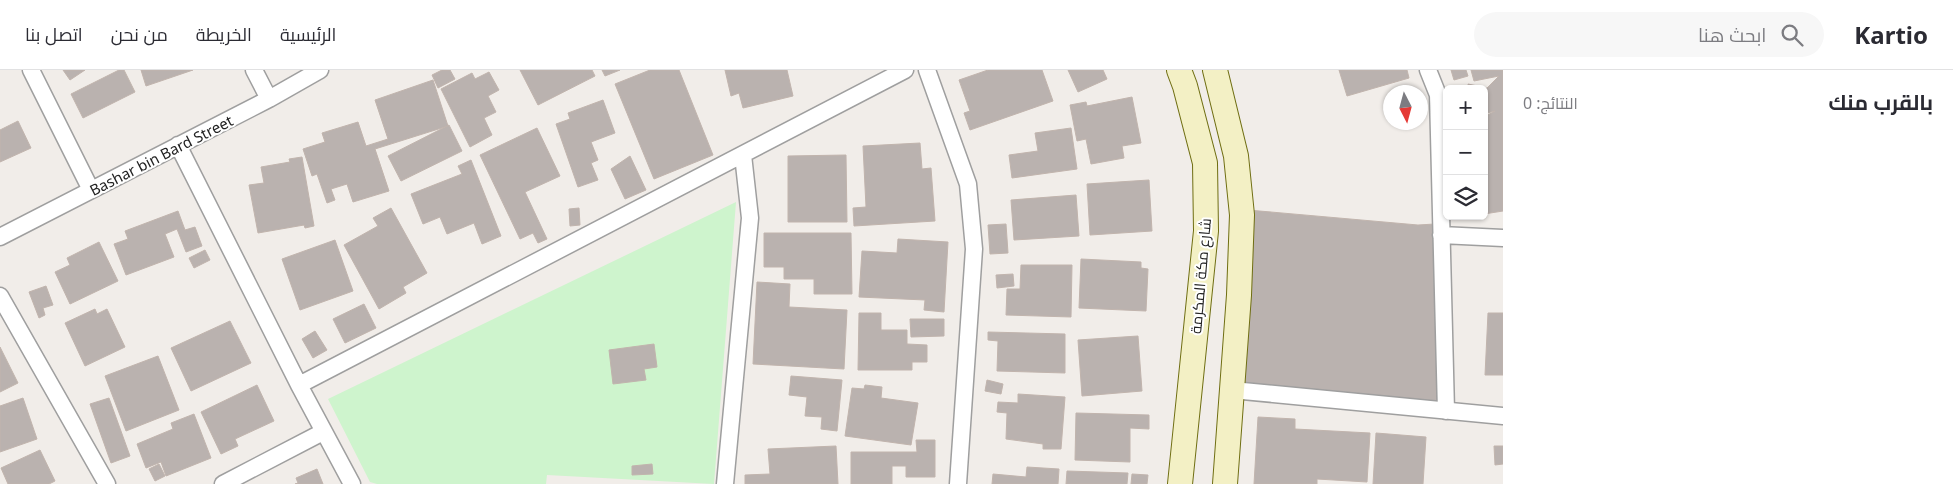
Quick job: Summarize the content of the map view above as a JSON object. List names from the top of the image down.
{
  "streets": {
    "main road": ["شارع مكة المكرمة"],
    "street": ["Bashar bin Bard Street"]
  },
  "north": "bottom",
  "page": {
    "header": "Kartio",
    "search": "ابحث هنا",
    "nav": [
      "الرئيسية",
      "الخريطة",
      "من نحن",
      "اتصل بنا"
    ],
    "heading": ["بالقرب منك", "النتائج: 0"],
    "map_buttons": ["+", "−"]
  }
}
